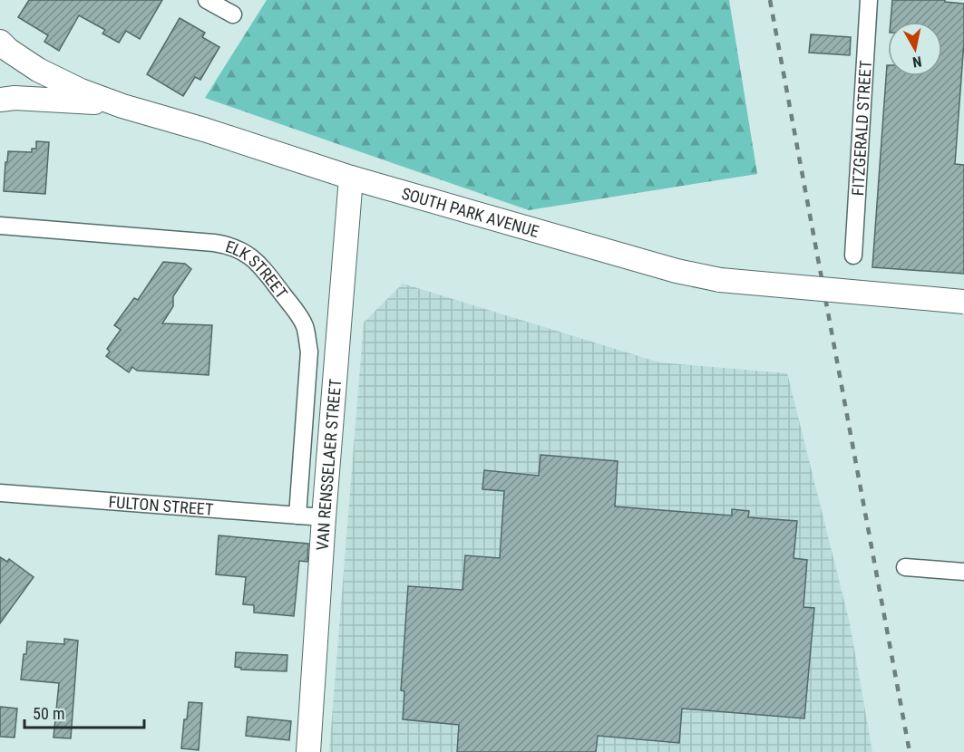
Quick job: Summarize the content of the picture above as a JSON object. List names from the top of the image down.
{
  "streets": {
    "street": [
      "FITZGERALD STREET",
      "SOUTH PARK AVENUE",
      "ELK STREET",
      "VAN RENSSELAER STREET",
      "FULTON STREET"
    ]
  },
  "crossings": [
    ["SOUTH PARK AVENUE", "VAN RENSSELAER STREET"],
    ["ELK STREET", "FULTON STREET"],
    ["VAN RENSSELAER STREET", "FULTON STREET"]
  ],
  "scale_bar": "50 m",
  "north": "bottom"
}
